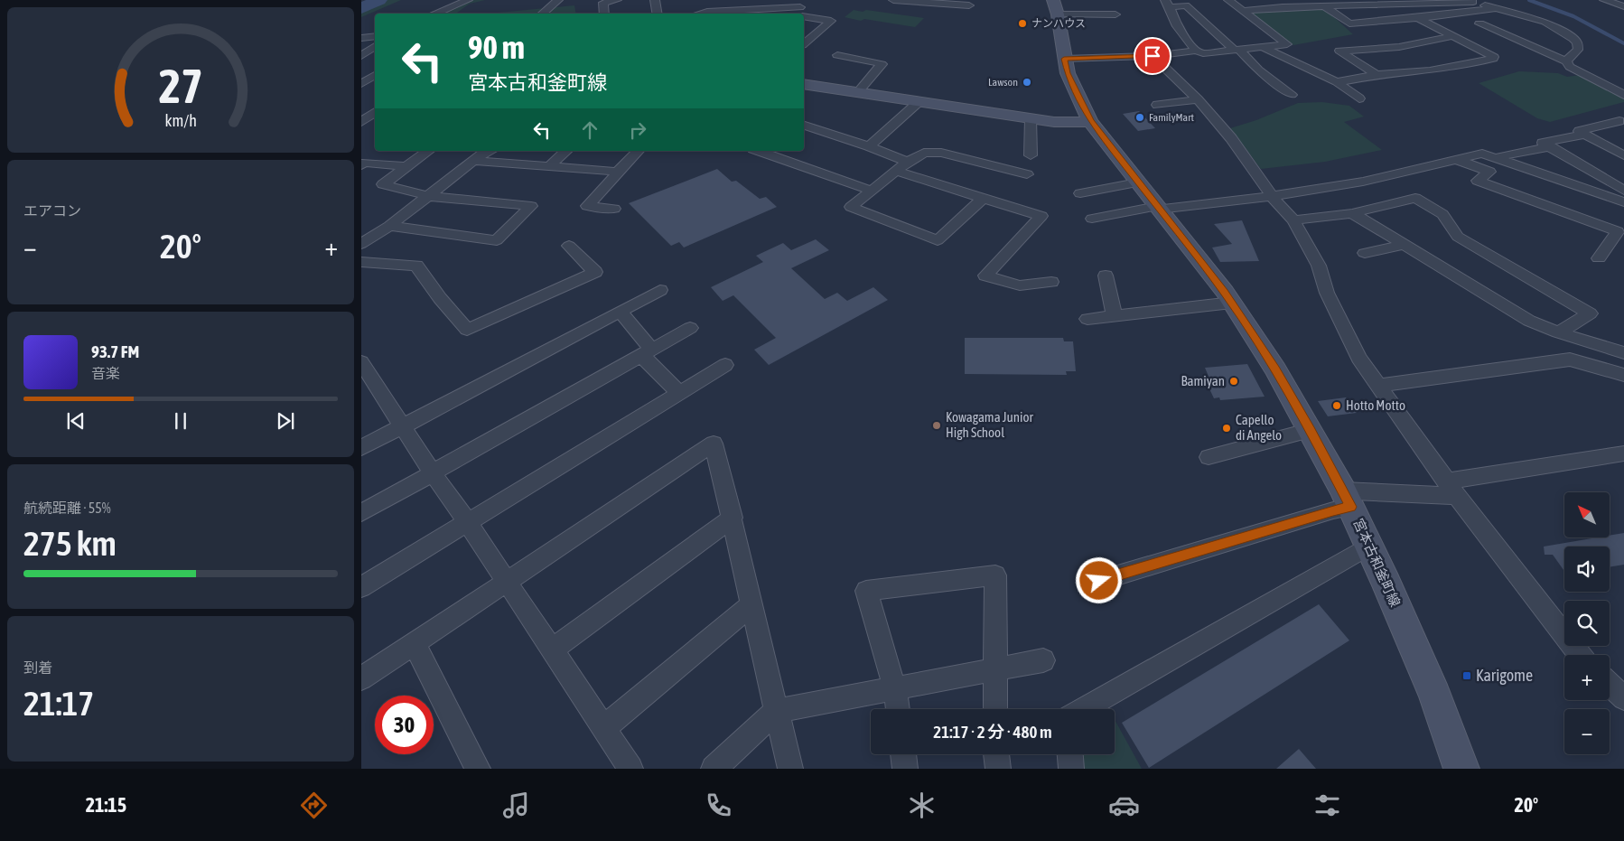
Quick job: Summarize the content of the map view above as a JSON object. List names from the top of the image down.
{
  "streets": {
    "street": ["宮本古和釜町線"]
  },
  "places": {
    "other": [
      "ナンハウス",
      "Lawson",
      "FamilyMart",
      "Bamiyan",
      "Hotto Motto",
      "Kowagama Junior High School",
      "Capello di Angelo"
    ],
    "transit": ["Karigome"]
  },
  "north": "top left",
  "page": {
    "turn": ["90 m", "宮本古和釜町線"],
    "tile": [
      "エアコン",
      ["航続距離 · 55%", "275 km"],
      ["到着", "21:17"]
    ],
    "heat": ["−", "20°", "+"],
    "song": ["93.7 FM", "音楽"],
    "map_buttons": ["+", "−"],
    "limit": "30",
    "trip": "21:17 · 2 分 · 480 m",
    "tabs": ["21:15", "20°"],
    "gauge": ["27", "km/h"]
  }
}
